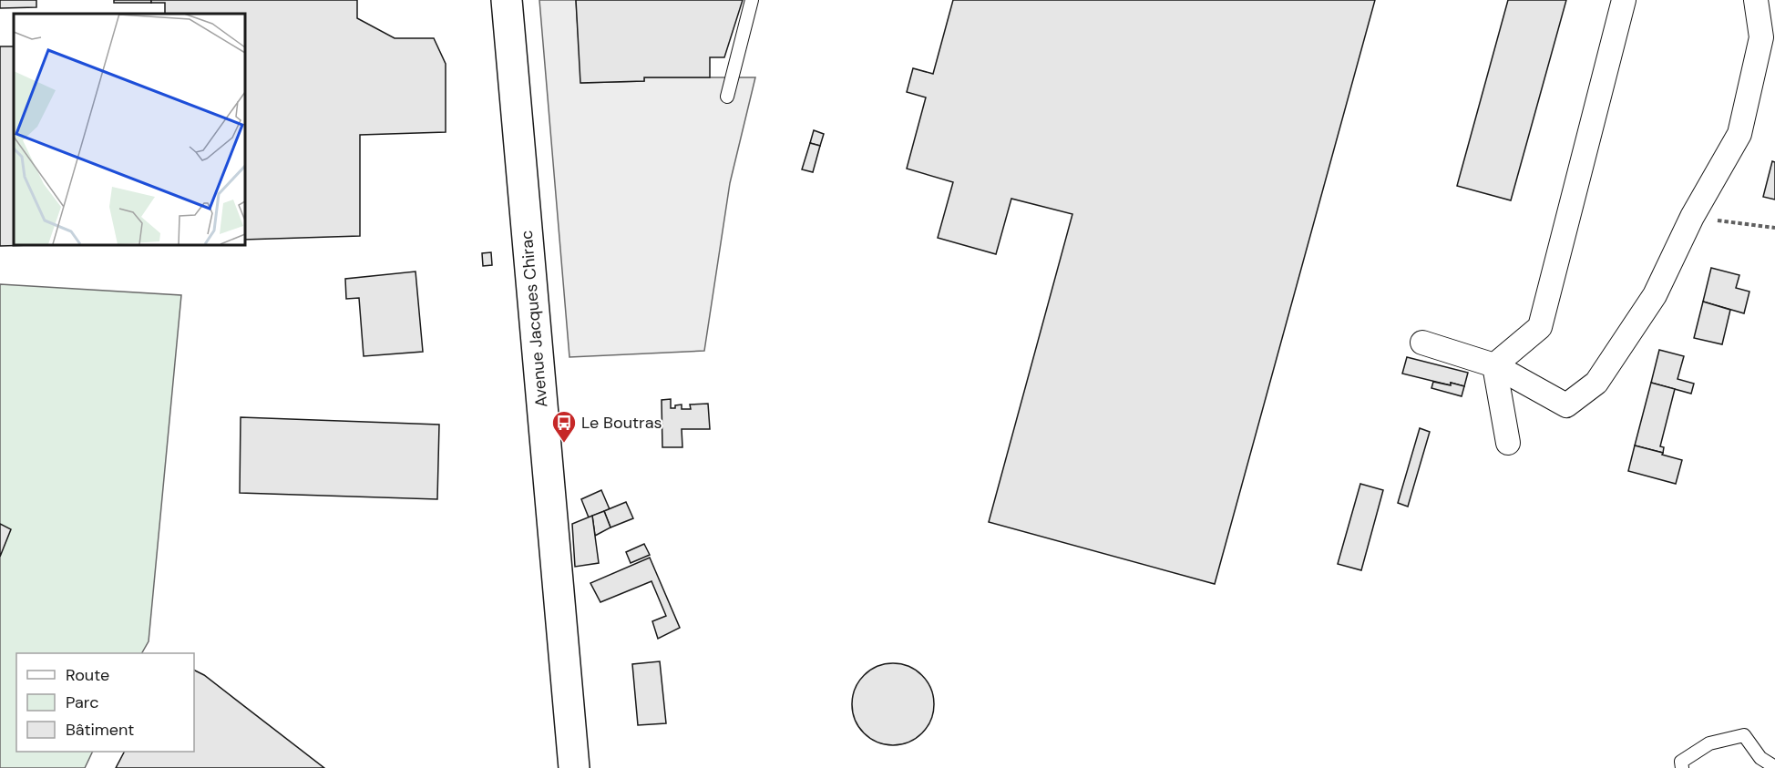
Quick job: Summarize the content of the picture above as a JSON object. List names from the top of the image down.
{
  "streets": {
    "main road": ["Avenue Jacques Chirac"]
  },
  "places": {
    "bus stop": ["Le Boutras"]
  },
  "legend": ["Route", "Parc", "Bâtiment"]
}
